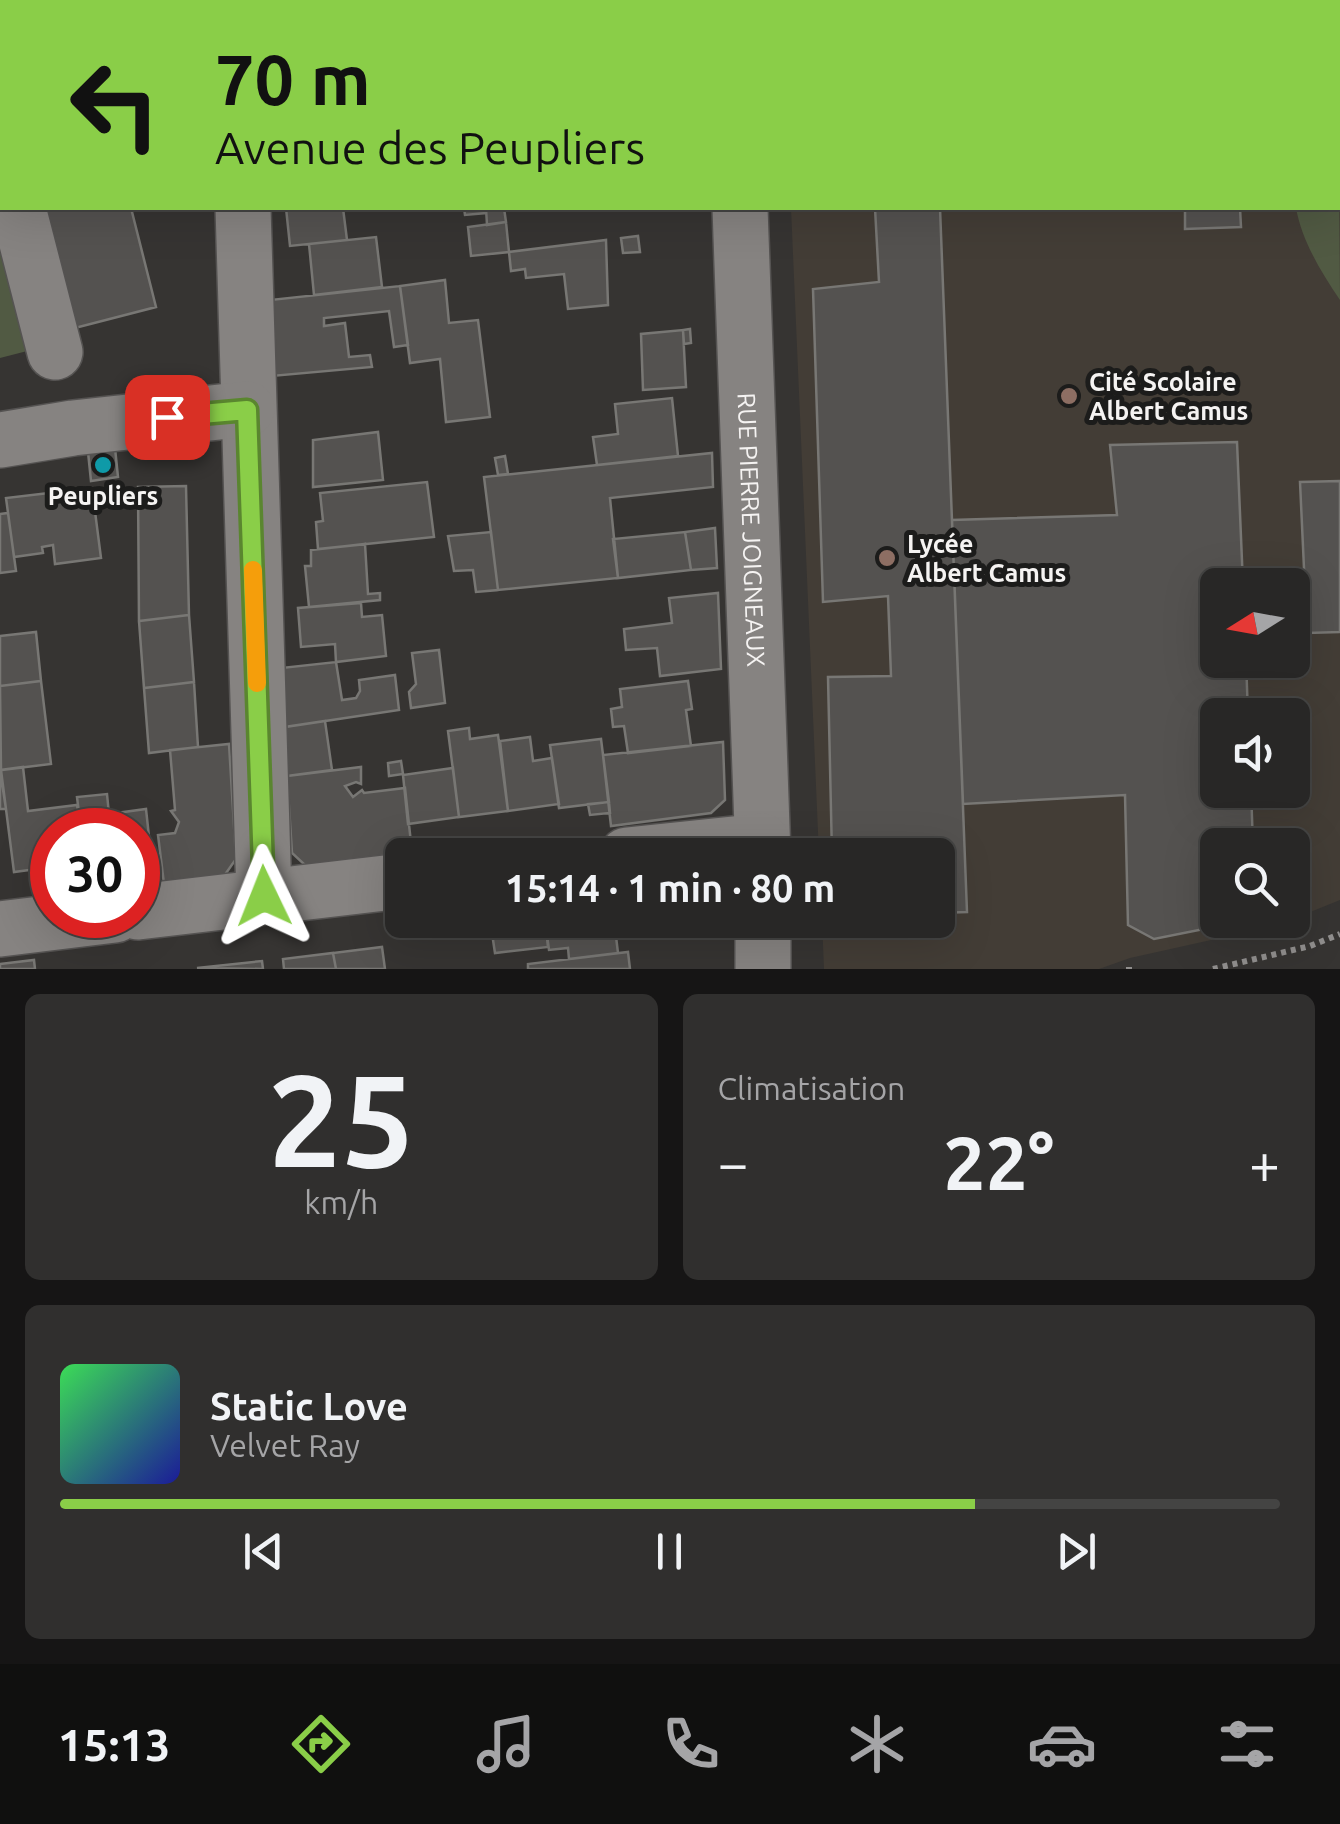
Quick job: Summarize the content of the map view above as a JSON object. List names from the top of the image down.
{
  "streets": {
    "street": ["RUE PIERRE JOIGNEAUX"]
  },
  "places": ["Cité Scolaire Albert Camus", "Peupliers", "Lycée Albert Camus"],
  "north": "left",
  "page": {
    "turn": ["70 m", "Avenue des Peupliers"],
    "limit": "30",
    "trip": "15:14 · 1 min · 80 m",
    "tile": [
      ["25", "km/h"],
      "Climatisation"
    ],
    "heat": ["−", "22°", "+"],
    "song": ["Static Love", "Velvet Ray"],
    "tabs": "15:13"
  }
}
